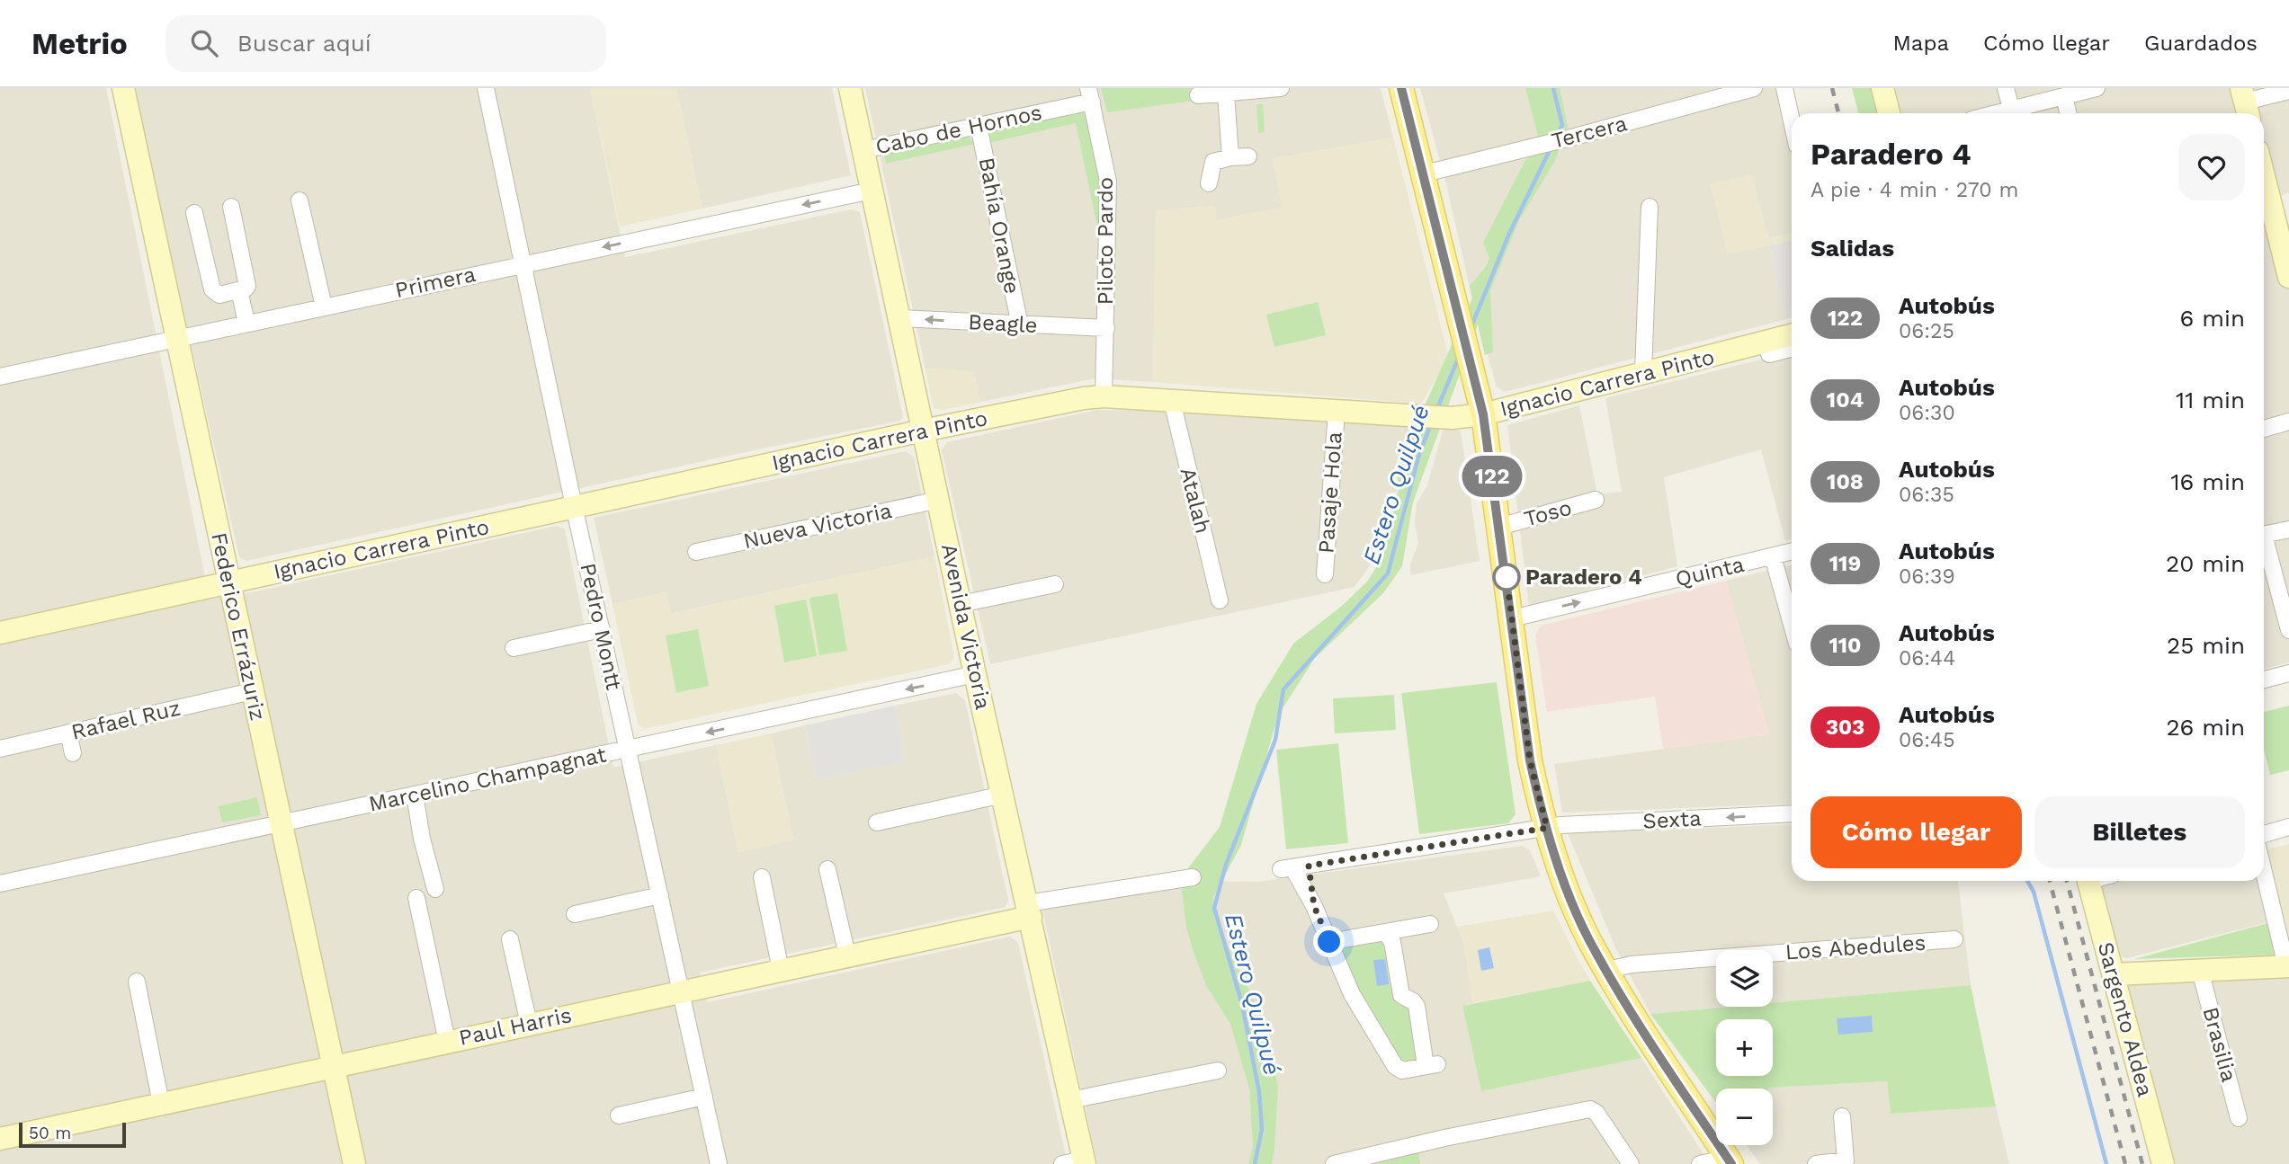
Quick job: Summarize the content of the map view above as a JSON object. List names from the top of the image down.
{
  "streets": {
    "street": [
      "Cabo de Hornos",
      "Tercera",
      "Bahía Orange",
      "Piloto Pardo",
      "Primera",
      "Beagle",
      "Ignacio Carrera Pinto",
      "Pasaje Hola",
      "Atalah",
      "Toso",
      "Nueva Victoria",
      "Quinta",
      "Federico Errázuriz",
      "Pedro Montt",
      "Avenida Victoria",
      "Rafael Ruz",
      "Marcelino Champagnat",
      "Sexta",
      "Los Abedules",
      "Sargento Aldea",
      "Paul Harris",
      "Brasilia"
    ]
  },
  "crossings": [
    ["Cabo de Hornos", "Bahía Orange"],
    ["Cabo de Hornos", "Piloto Pardo"],
    ["Cabo de Hornos", "Avenida Victoria"],
    ["Bahía Orange", "Beagle"],
    ["Piloto Pardo", "Beagle"],
    ["Piloto Pardo", "Ignacio Carrera Pinto"],
    ["Primera", "Federico Errázuriz"],
    ["Primera", "Pedro Montt"],
    ["Primera", "Avenida Victoria"],
    ["Beagle", "Avenida Victoria"],
    ["Ignacio Carrera Pinto", "Pasaje Hola"],
    ["Ignacio Carrera Pinto", "Atalah"],
    ["Ignacio Carrera Pinto", "Federico Errázuriz"],
    ["Ignacio Carrera Pinto", "Pedro Montt"],
    ["Ignacio Carrera Pinto", "Avenida Victoria"],
    ["Nueva Victoria", "Avenida Victoria"],
    ["Federico Errázuriz", "Rafael Ruz"],
    ["Federico Errázuriz", "Marcelino Champagnat"],
    ["Federico Errázuriz", "Paul Harris"],
    ["Pedro Montt", "Marcelino Champagnat"],
    ["Pedro Montt", "Paul Harris"],
    ["Avenida Victoria", "Marcelino Champagnat"],
    ["Avenida Victoria", "Paul Harris"]
  ],
  "one_way": [
    "Primera",
    "Beagle",
    "Quinta",
    "Sexta"
  ],
  "water": ["Estero Quilpué"],
  "places": ["Paradero 4"],
  "lines": ["bus line 122"],
  "scale_bar": "50 m",
  "page": {
    "header": "Metrio",
    "search": "Buscar aquí",
    "nav": ["Mapa", "Cómo llegar", "Guardados"],
    "on_map": "122",
    "heading": [
      ["Paradero 4", "A pie · 4 min · 270 m"],
      "Salidas"
    ],
    "list": [
      {
        "mark": "122",
        "name": "Autobús",
        "note": "06:25",
        "value": "6 min"
      },
      {
        "mark": "104",
        "name": "Autobús",
        "note": "06:30",
        "value": "11 min"
      },
      {
        "mark": "108",
        "name": "Autobús",
        "note": "06:35",
        "value": "16 min"
      },
      {
        "mark": "119",
        "name": "Autobús",
        "note": "06:39",
        "value": "20 min"
      },
      {
        "mark": "110",
        "name": "Autobús",
        "note": "06:44",
        "value": "25 min"
      },
      {
        "mark": "303",
        "name": "Autobús",
        "note": "06:45",
        "value": "26 min"
      }
    ],
    "buttons": ["Cómo llegar", "Billetes"],
    "map_buttons": ["+", "−"],
    "scale": "50 m"
  }
}
